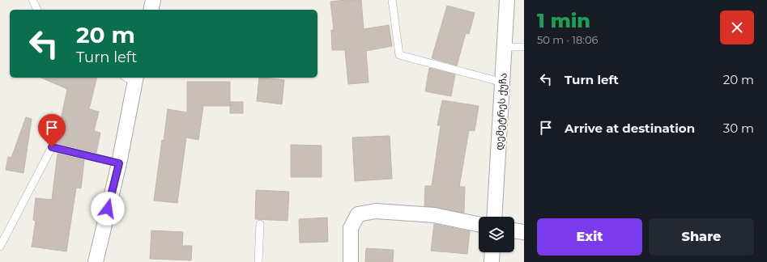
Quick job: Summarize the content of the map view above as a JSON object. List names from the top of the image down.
{
  "streets": {
    "street": ["დემეტრეს ქუჩა"]
  },
  "page": {
    "heading": ["1 min", "50 m · 18:06"],
    "turn": ["20 m", "Turn left"],
    "list": [
      {
        "name": "Turn left",
        "value": "20 m"
      },
      {
        "name": "Arrive at destination",
        "value": "30 m"
      }
    ],
    "buttons": ["Exit", "Share"]
  }
}
